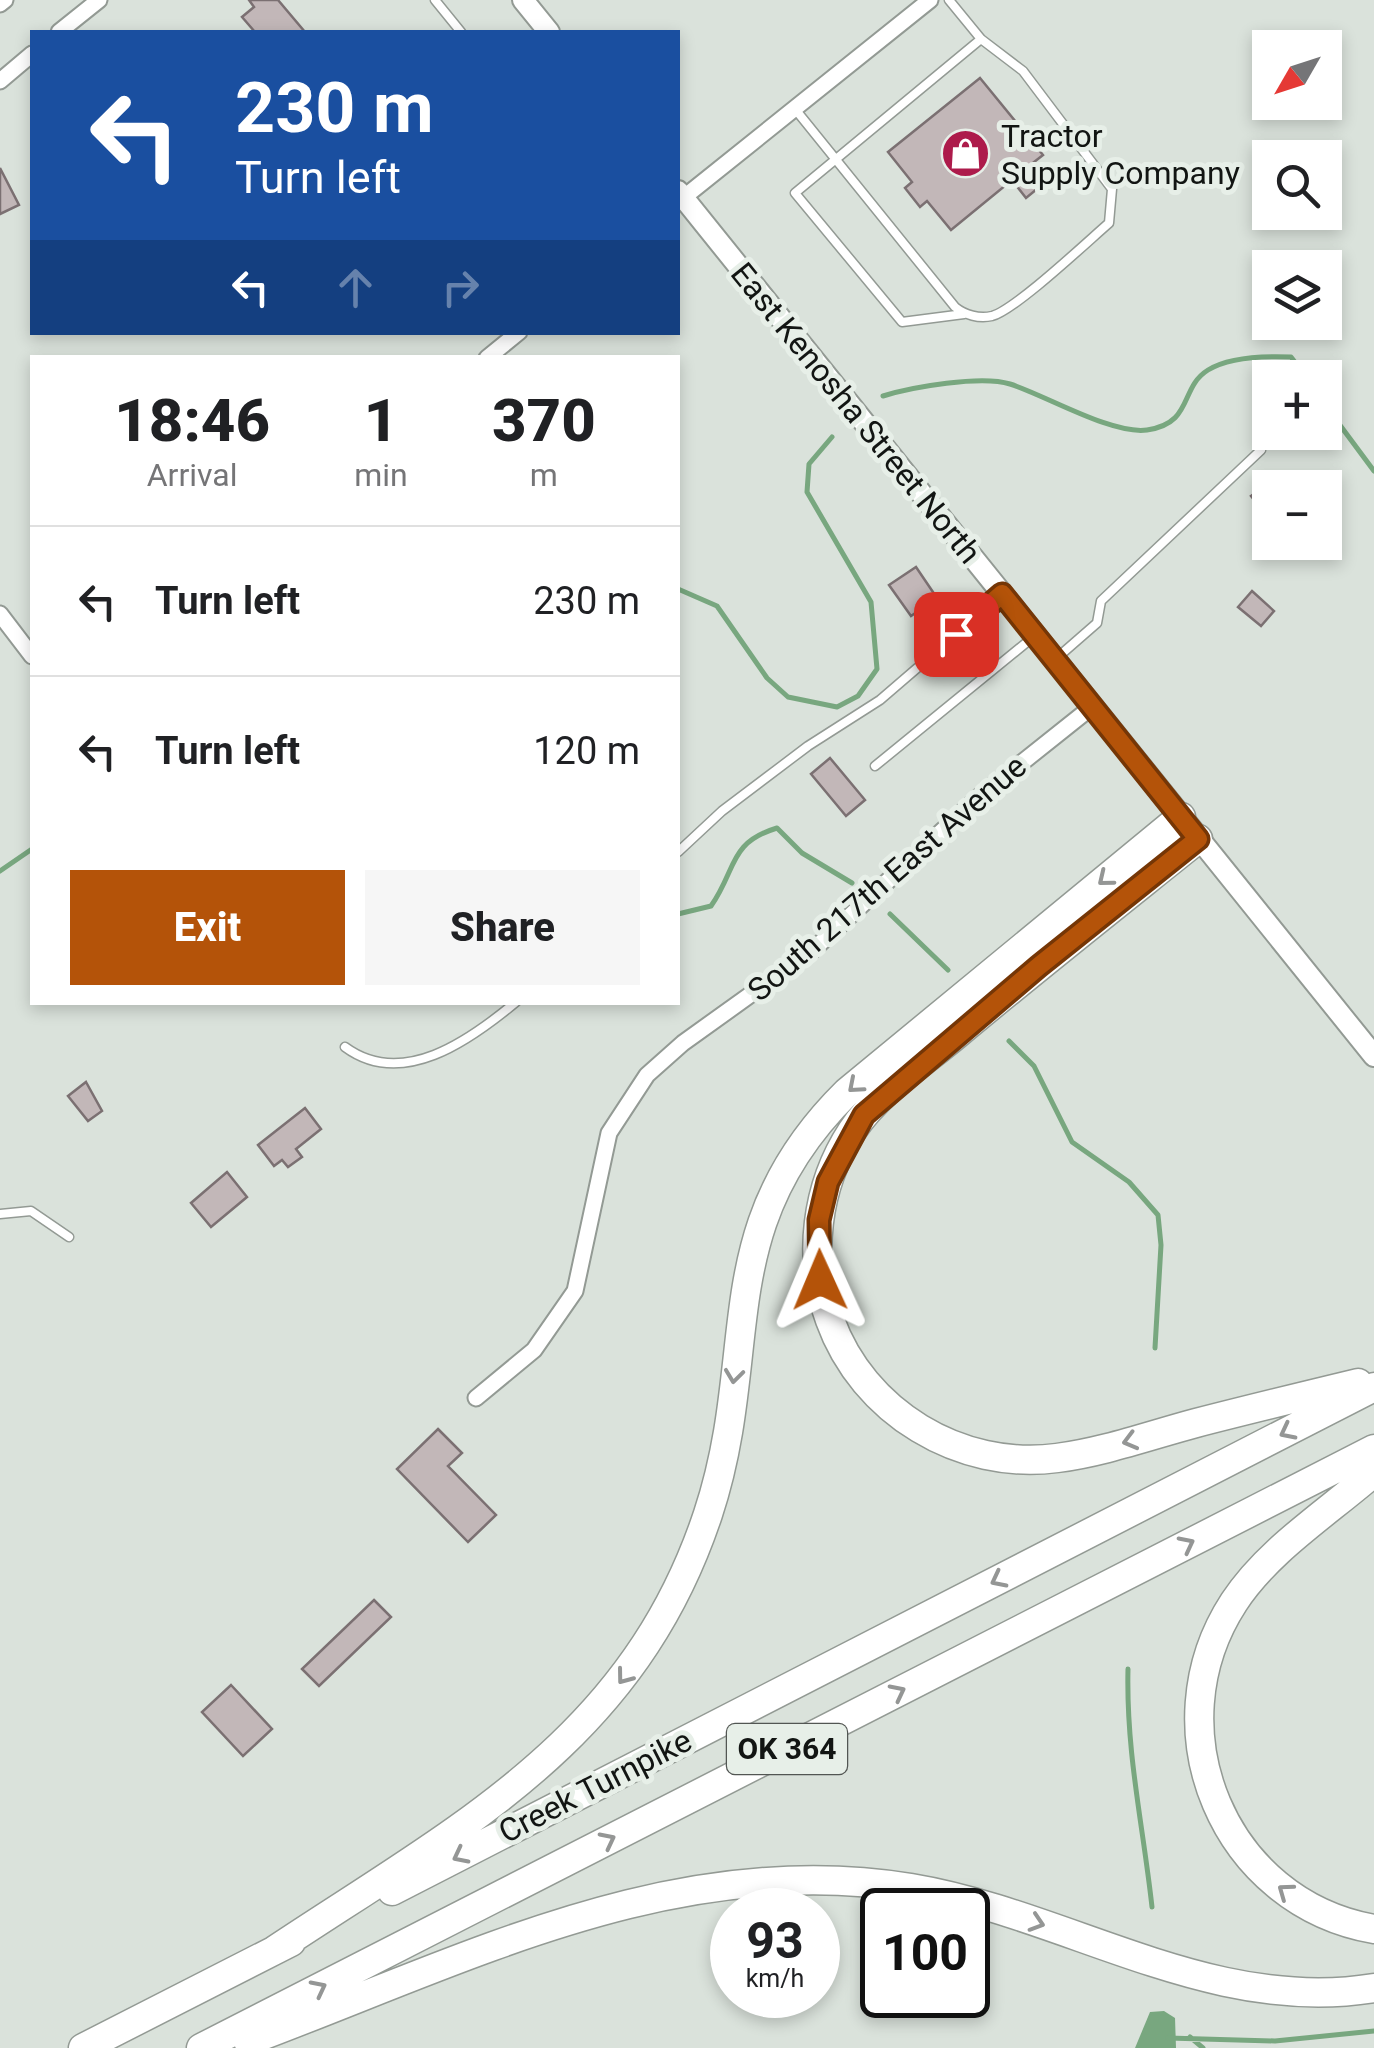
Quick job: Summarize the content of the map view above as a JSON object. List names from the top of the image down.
{
  "streets": {
    "highway": ["OK 364", "Creek Turnpike"],
    "main road": ["East Kenosha Street North"],
    "street": ["South 217th East Avenue"]
  },
  "crossings": [
    ["East Kenosha Street North", "South 217th East Avenue"]
  ],
  "places": {
    "shop": ["Tractor Supply Company"]
  },
  "north": "bottom left",
  "page": {
    "map_buttons": ["+", "−"],
    "turn": ["230 m", "Turn left"],
    "eta": [
      "18:46",
      "Arrival",
      "1",
      "min",
      "370",
      "m"
    ],
    "list": [
      {
        "name": "Turn left",
        "value": "230 m"
      },
      {
        "name": "Turn left",
        "value": "120 m"
      }
    ],
    "buttons": ["Exit", "Share"],
    "speed": "93 km/h",
    "limit": "100"
  }
}
